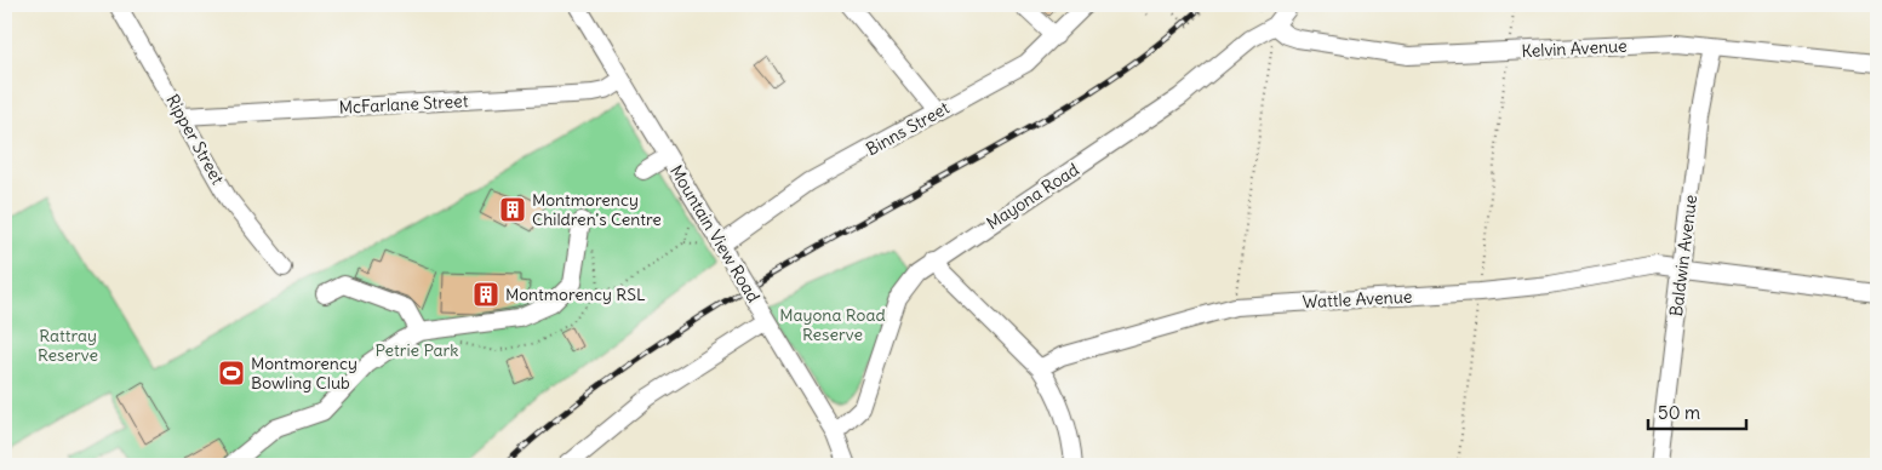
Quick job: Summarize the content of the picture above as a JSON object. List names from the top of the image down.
{
  "streets": {
    "street": [
      "Kelvin Avenue",
      "McFarlane Street",
      "Binns Street",
      "Ripper Street",
      "Mayona Road",
      "Mountain View Road",
      "Baldwin Avenue",
      "Wattle Avenue"
    ]
  },
  "crossings": [
    ["Kelvin Avenue", "Mayona Road"],
    ["Kelvin Avenue", "Baldwin Avenue"],
    ["McFarlane Street", "Ripper Street"],
    ["McFarlane Street", "Mountain View Road"],
    ["Binns Street", "Mountain View Road"],
    ["Mayona Road", "Mountain View Road"],
    ["Baldwin Avenue", "Wattle Avenue"]
  ],
  "parks": ["Mayona Road Reserve", "Rattray Reserve", "Petrie Park"],
  "places": {
    "building": ["Montmorency Children's Centre", "Montmorency RSL"],
    "sports": ["Montmorency Bowling Club"]
  },
  "scale_bar": "50 m"
}
